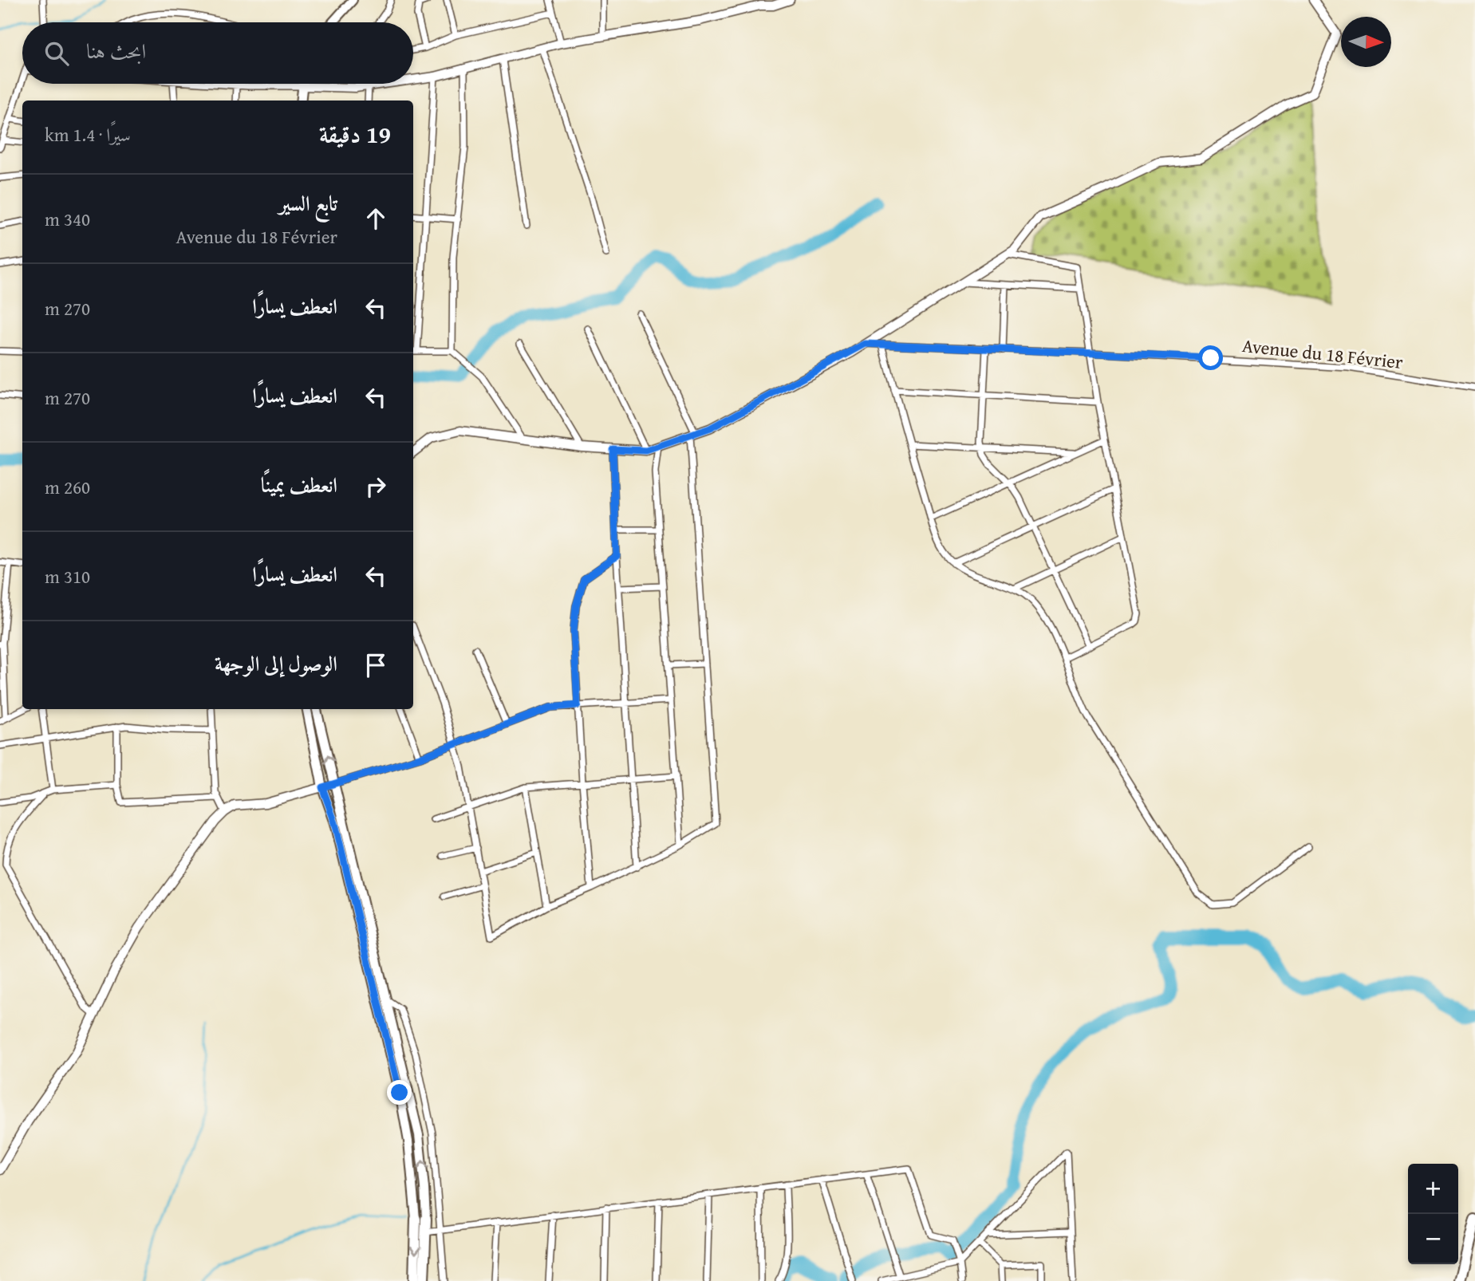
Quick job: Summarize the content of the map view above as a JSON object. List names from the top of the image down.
{
  "streets": {
    "street": ["Avenue du 18 Février"]
  },
  "north": "right",
  "page": {
    "search": "ابحث هنا",
    "heading": ["19 دقيقة", "سيرًا · 1.4 km"],
    "list": [
      ["تابع السير", "Avenue du 18 Février", "340 m"],
      ["انعطف يسارًا", "270 m"],
      ["انعطف يسارًا", "270 m"],
      ["انعطف يمينًا", "260 m"],
      ["انعطف يسارًا", "310 m"],
      "الوصول إلى الوجهة"
    ],
    "map_buttons": ["+", "−"]
  }
}
